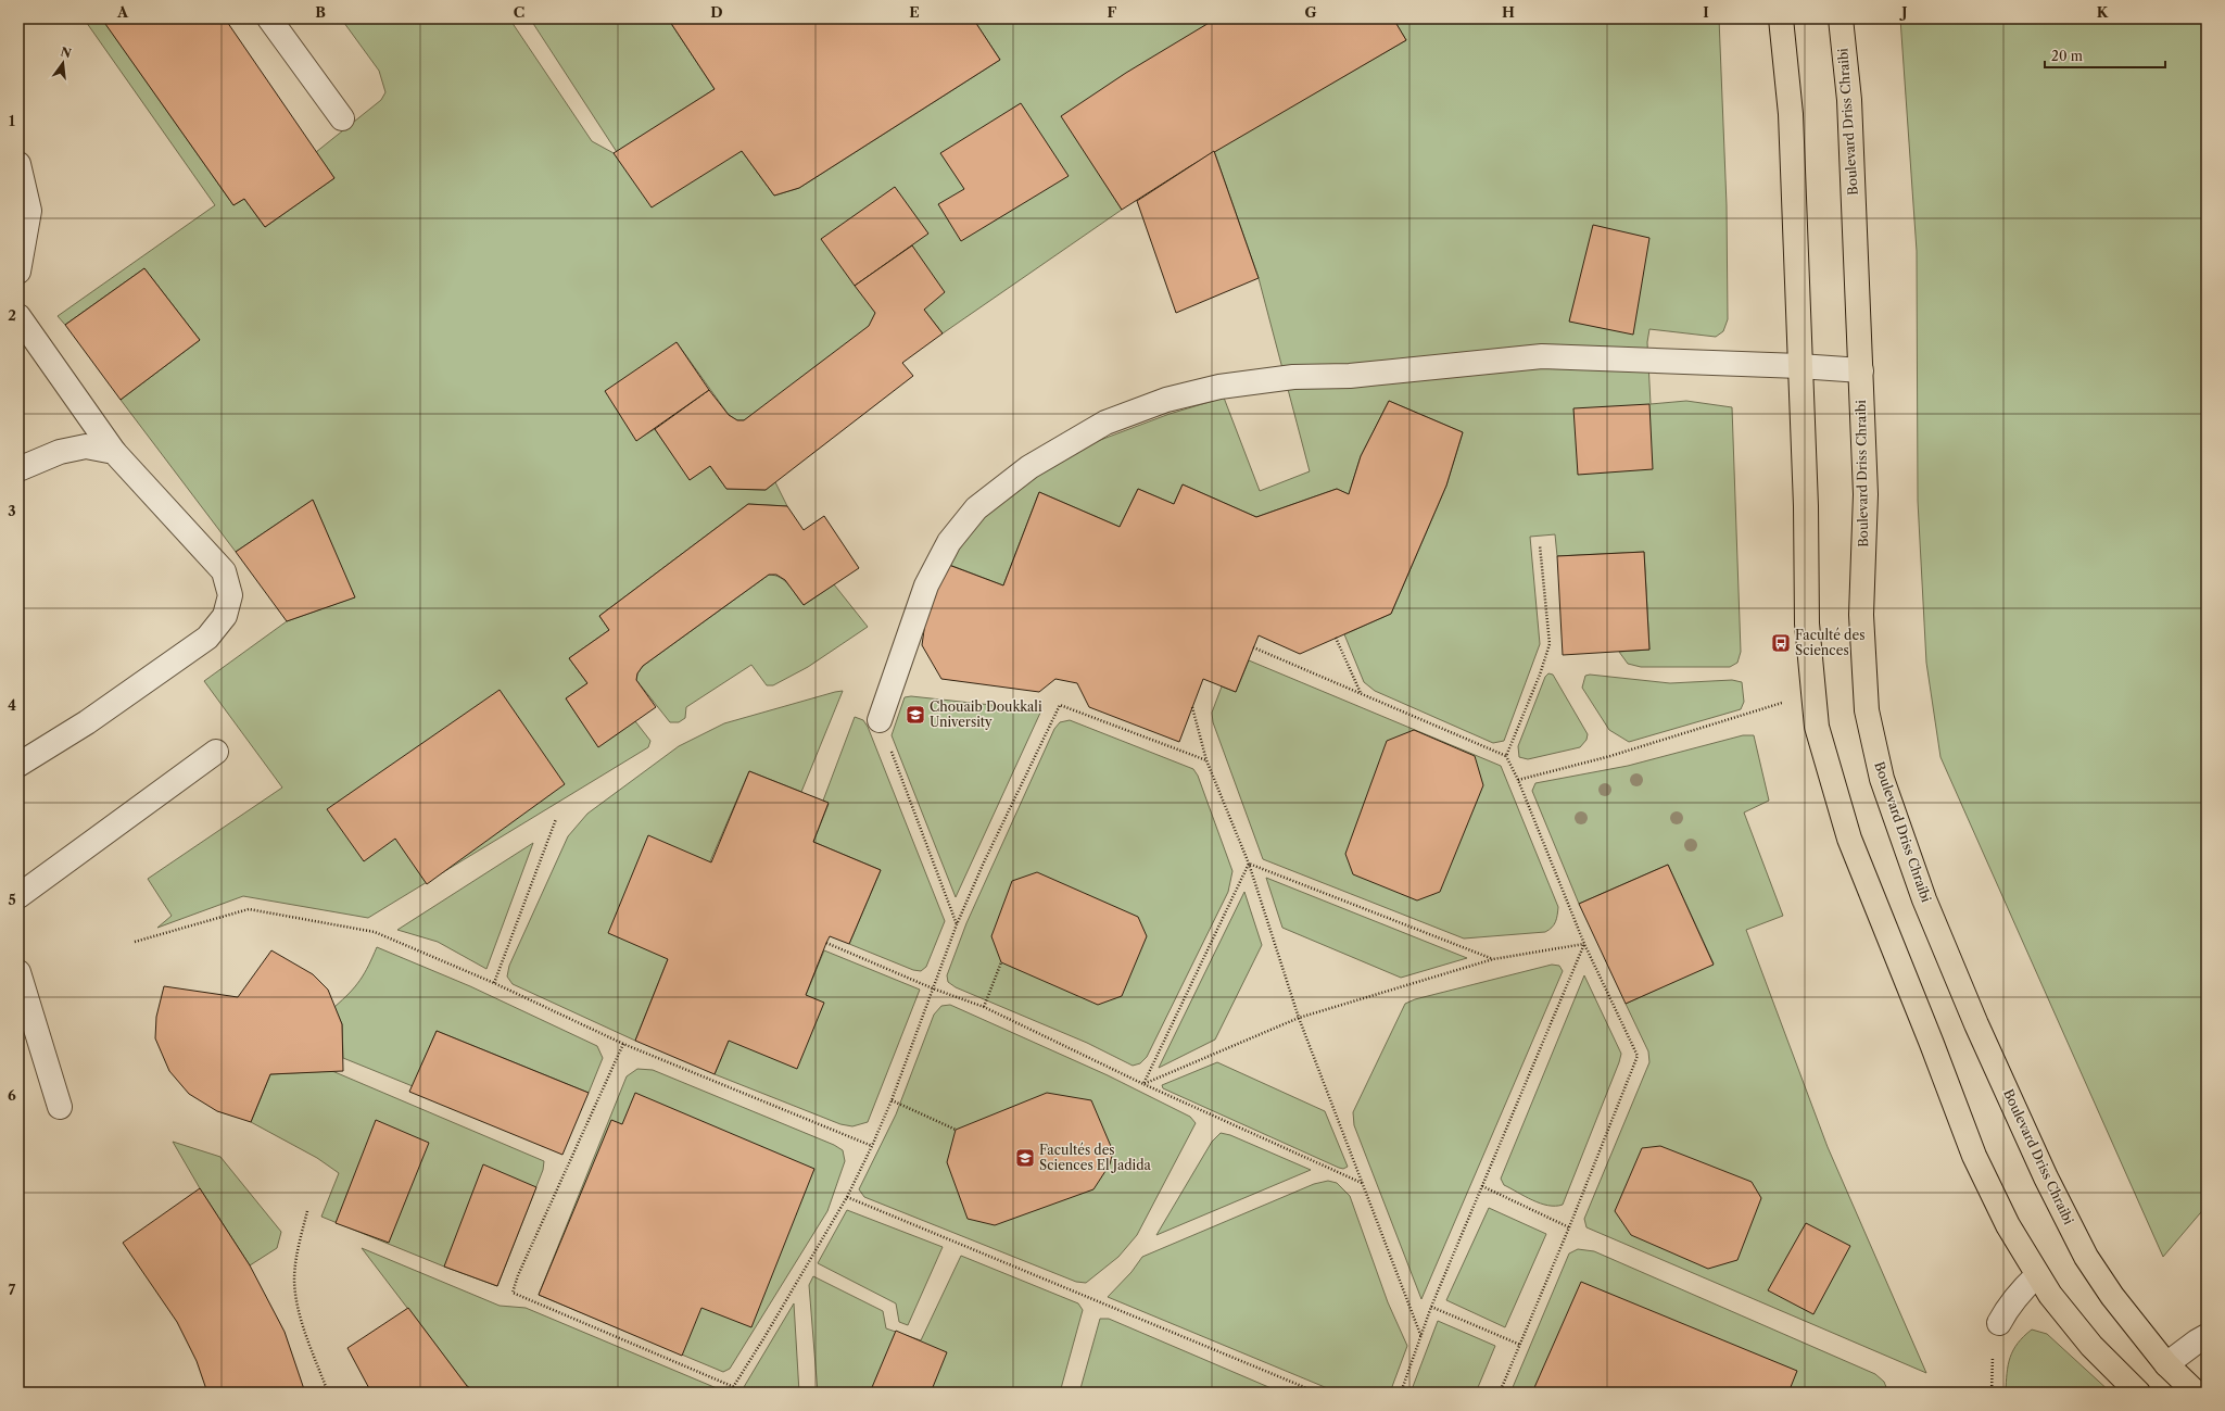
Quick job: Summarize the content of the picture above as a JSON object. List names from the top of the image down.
{
  "streets": {
    "main road": ["Boulevard Driss Chraibi"]
  },
  "places": {
    "bus stop": ["Faculté des Sciences"],
    "school or university": ["Chouaib Doukkali University", "Facultés des Sciences El Jadida"]
  },
  "scale_bar": "20 m",
  "north": "top",
  "grid": {
    "columns": [
      "A",
      "B",
      "C",
      "D",
      "E",
      "F",
      "G",
      "H",
      "I",
      "J",
      "K"
    ],
    "rows": [
      "1",
      "2",
      "3",
      "4",
      "5",
      "6",
      "7"
    ]
  }
}
